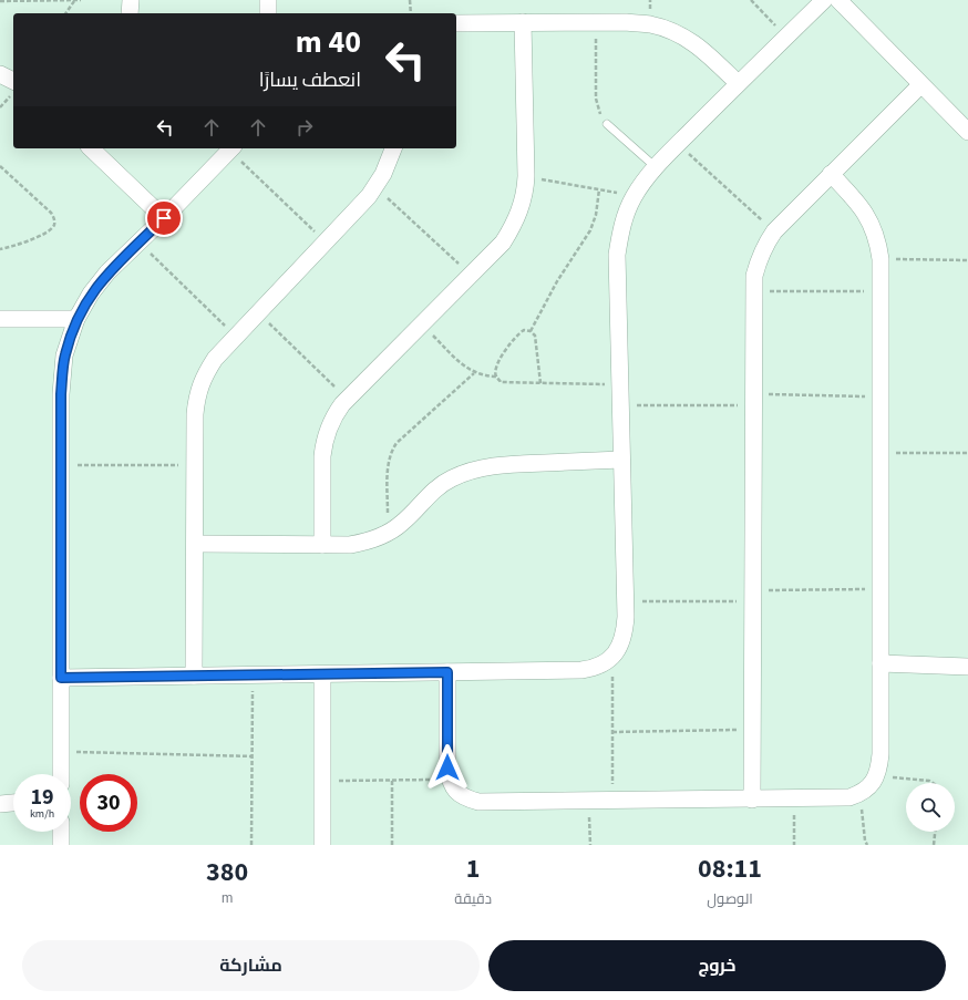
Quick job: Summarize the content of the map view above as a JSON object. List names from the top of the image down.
{
  "page": {
    "turn": ["40 m", "انعطف يسارًا"],
    "speed": "19 km/h",
    "limit": "30",
    "eta": [
      "08:11",
      "الوصول",
      "1",
      "دقيقة",
      "380",
      "m"
    ],
    "buttons": ["خروج", "مشاركة"]
  }
}
